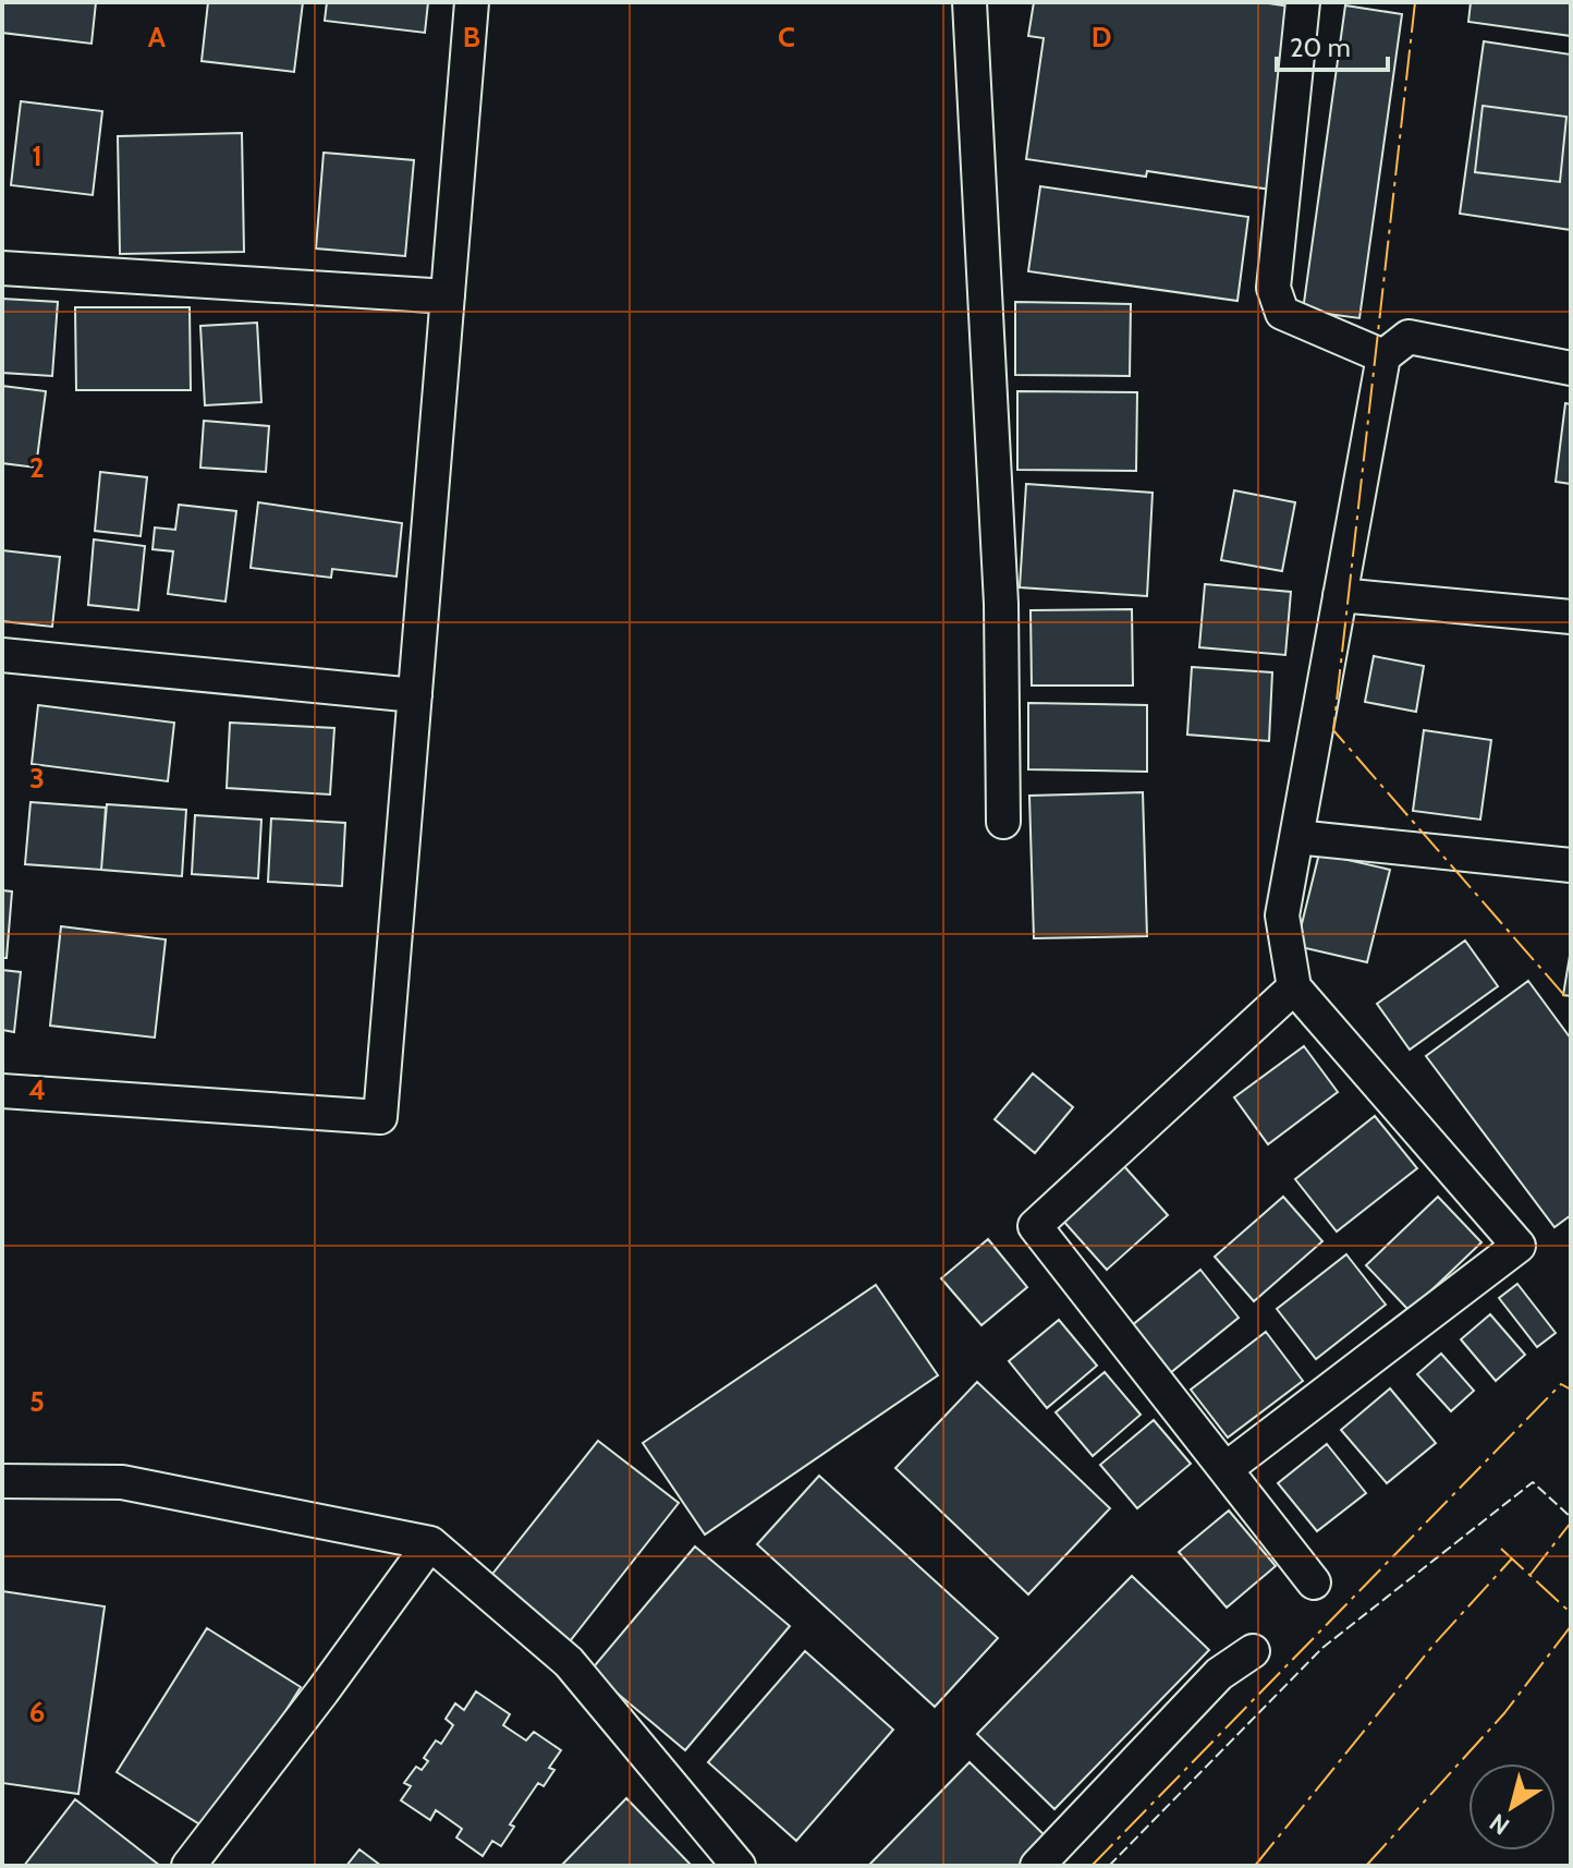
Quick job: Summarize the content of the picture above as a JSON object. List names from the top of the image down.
{
  "scale_bar": "20 m",
  "north": "bottom left",
  "grid": {
    "columns": [
      "A",
      "B",
      "C",
      "D"
    ],
    "rows": [
      "1",
      "2",
      "3",
      "4",
      "5",
      "6"
    ]
  }
}
